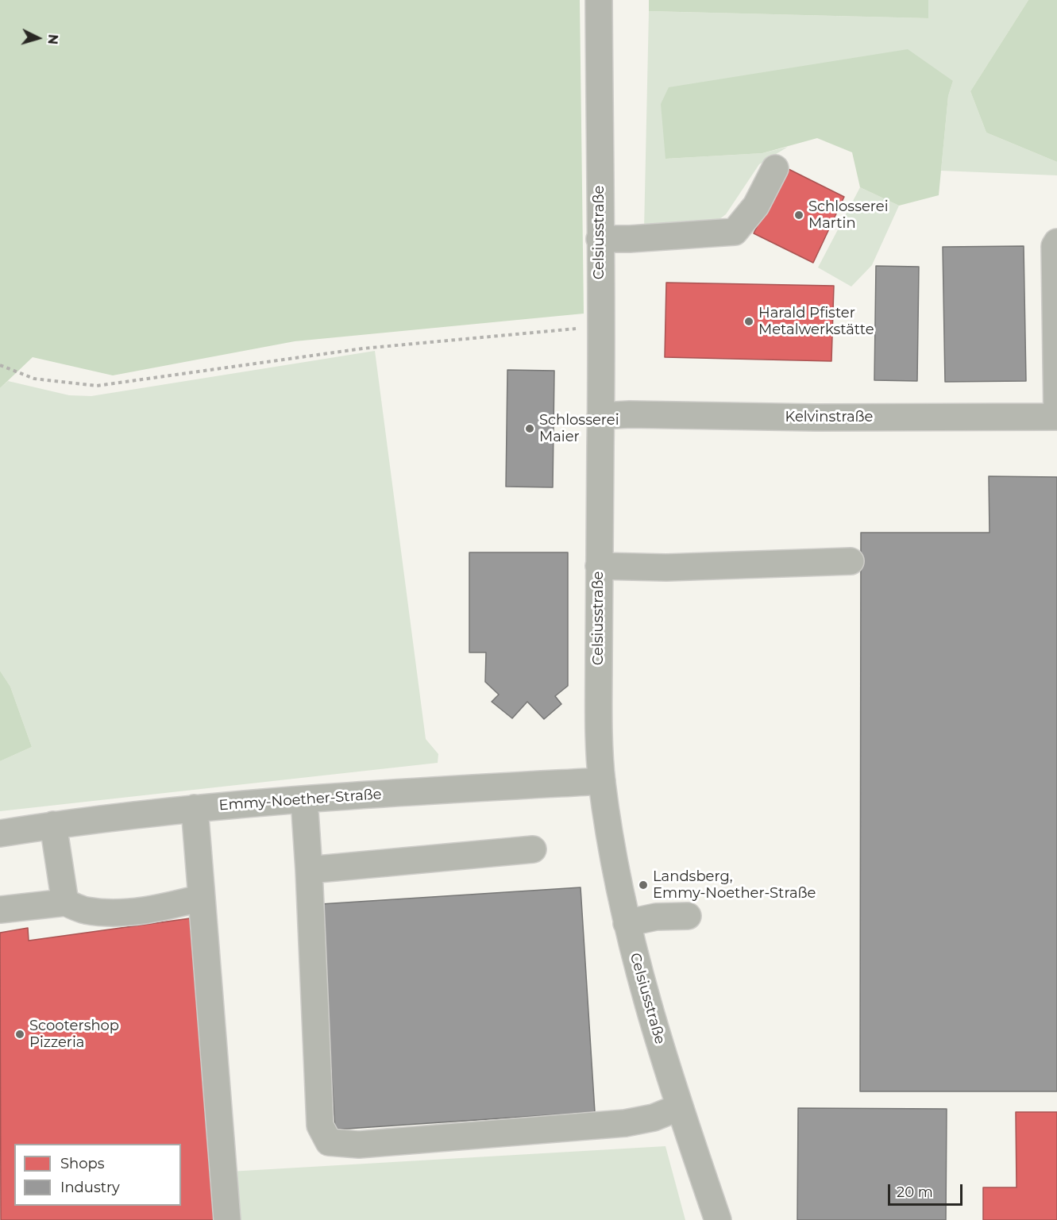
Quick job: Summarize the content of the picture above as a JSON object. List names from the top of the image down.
{
  "streets": {
    "street": ["Celsiusstraße", "Kelvinstraße", "Emmy-Noether-Straße"]
  },
  "crossings": [
    ["Celsiusstraße", "Kelvinstraße"],
    ["Celsiusstraße", "Emmy-Noether-Straße"]
  ],
  "places": [
    "Schlosserei Martin",
    "Harald Pfister Metalwerkstätte",
    "Schlosserei Maier",
    "Landsberg, Emmy-Noether-Straße",
    "Scootershop Pizzeria"
  ],
  "legend": ["Shops", "Industry"],
  "scale_bar": "20 m",
  "north": "right"
}
